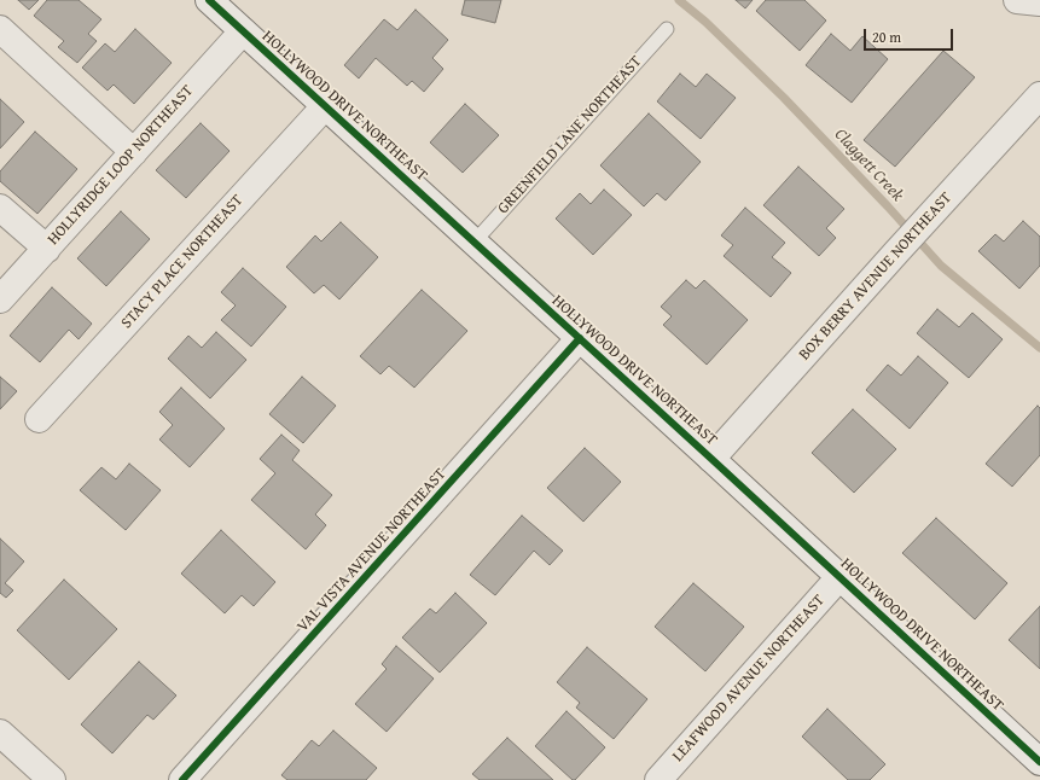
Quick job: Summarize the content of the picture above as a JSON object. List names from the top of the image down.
{
  "streets": {
    "street": [
      "HOLLYWOOD DRIVE NORTHEAST",
      "HOLLYRIDGE LOOP NORTHEAST",
      "STACY PLACE NORTHEAST",
      "BOX BERRY AVENUE NORTHEAST",
      "VAL VISTA AVENUE NORTHEAST",
      "LEAFWOOD AVENUE NORTHEAST"
    ],
    "lane": ["GREENFIELD LANE NORTHEAST"]
  },
  "crossings": [
    ["HOLLYWOOD DRIVE NORTHEAST", "GREENFIELD LANE NORTHEAST"],
    ["HOLLYWOOD DRIVE NORTHEAST", "HOLLYRIDGE LOOP NORTHEAST"],
    ["HOLLYWOOD DRIVE NORTHEAST", "STACY PLACE NORTHEAST"],
    ["HOLLYWOOD DRIVE NORTHEAST", "BOX BERRY AVENUE NORTHEAST"],
    ["HOLLYWOOD DRIVE NORTHEAST", "VAL VISTA AVENUE NORTHEAST"],
    ["HOLLYWOOD DRIVE NORTHEAST", "LEAFWOOD AVENUE NORTHEAST"]
  ],
  "water": ["Claggett Creek"],
  "scale_bar": "20 m"
}
